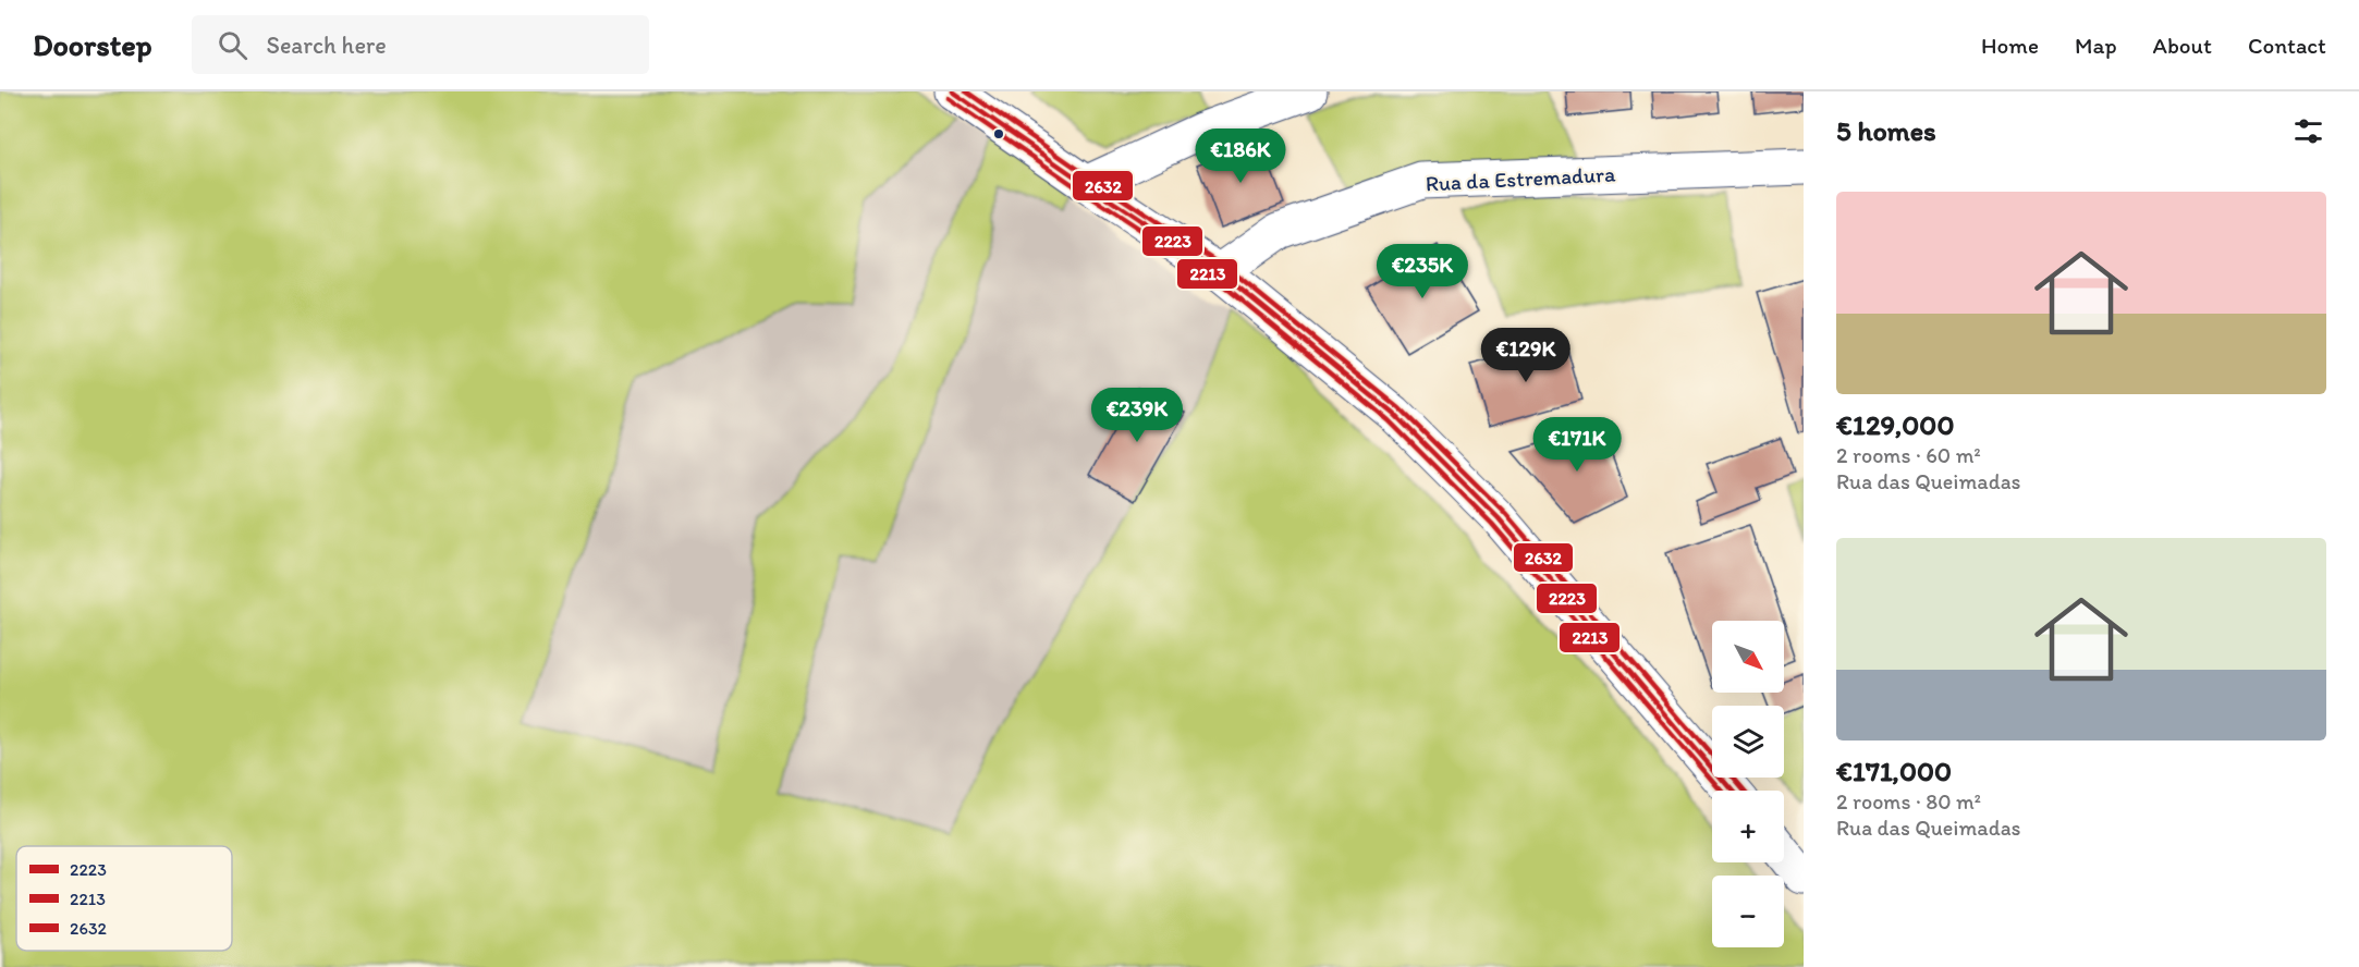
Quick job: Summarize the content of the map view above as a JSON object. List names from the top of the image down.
{
  "streets": {
    "street": ["Rua da Estremadura"]
  },
  "lines": ["transit line 2223", "transit line 2632", "transit line 2213"],
  "legend": ["2223", "2213", "2632"],
  "north": "bottom right",
  "page": {
    "header": "Doorstep",
    "search": "Search here",
    "nav": [
      "Home",
      "Map",
      "About",
      "Contact"
    ],
    "heading": "5 homes",
    "price": [
      "€186K",
      "€235K",
      "€129K",
      "€239K",
      "€171K"
    ],
    "list": [
      {
        "name": "€129,000",
        "note": "2 rooms · 60 m² · Rua das Queimadas"
      },
      {
        "name": "€171,000",
        "note": "2 rooms · 80 m² · Rua das Queimadas"
      }
    ],
    "map_buttons": ["+", "−"]
  }
}
